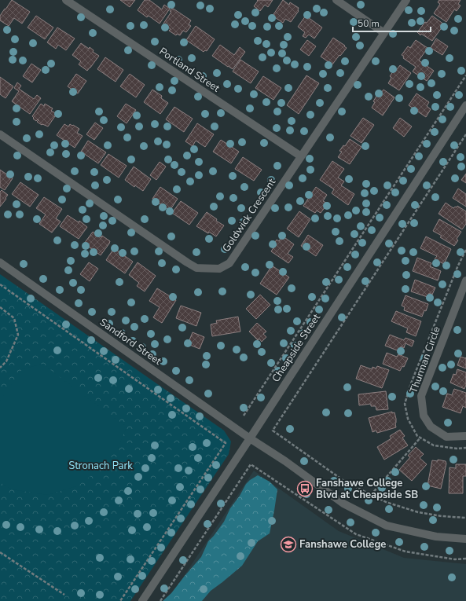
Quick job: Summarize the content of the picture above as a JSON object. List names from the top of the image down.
{
  "streets": {
    "street": [
      "Portland Street",
      "Goldwick Crescent",
      "Sandford Street",
      "Cheapside Street",
      "Thurman Circle"
    ]
  },
  "crossings": [
    ["Portland Street", "Goldwick Crescent"],
    ["Sandford Street", "Cheapside Street"]
  ],
  "parks": ["Stronach Park"],
  "places": {
    "bus stop": ["Fanshawe College Blvd at Cheapside SB"],
    "school or university": ["Fanshawe College"]
  },
  "scale_bar": "50 m"
}
